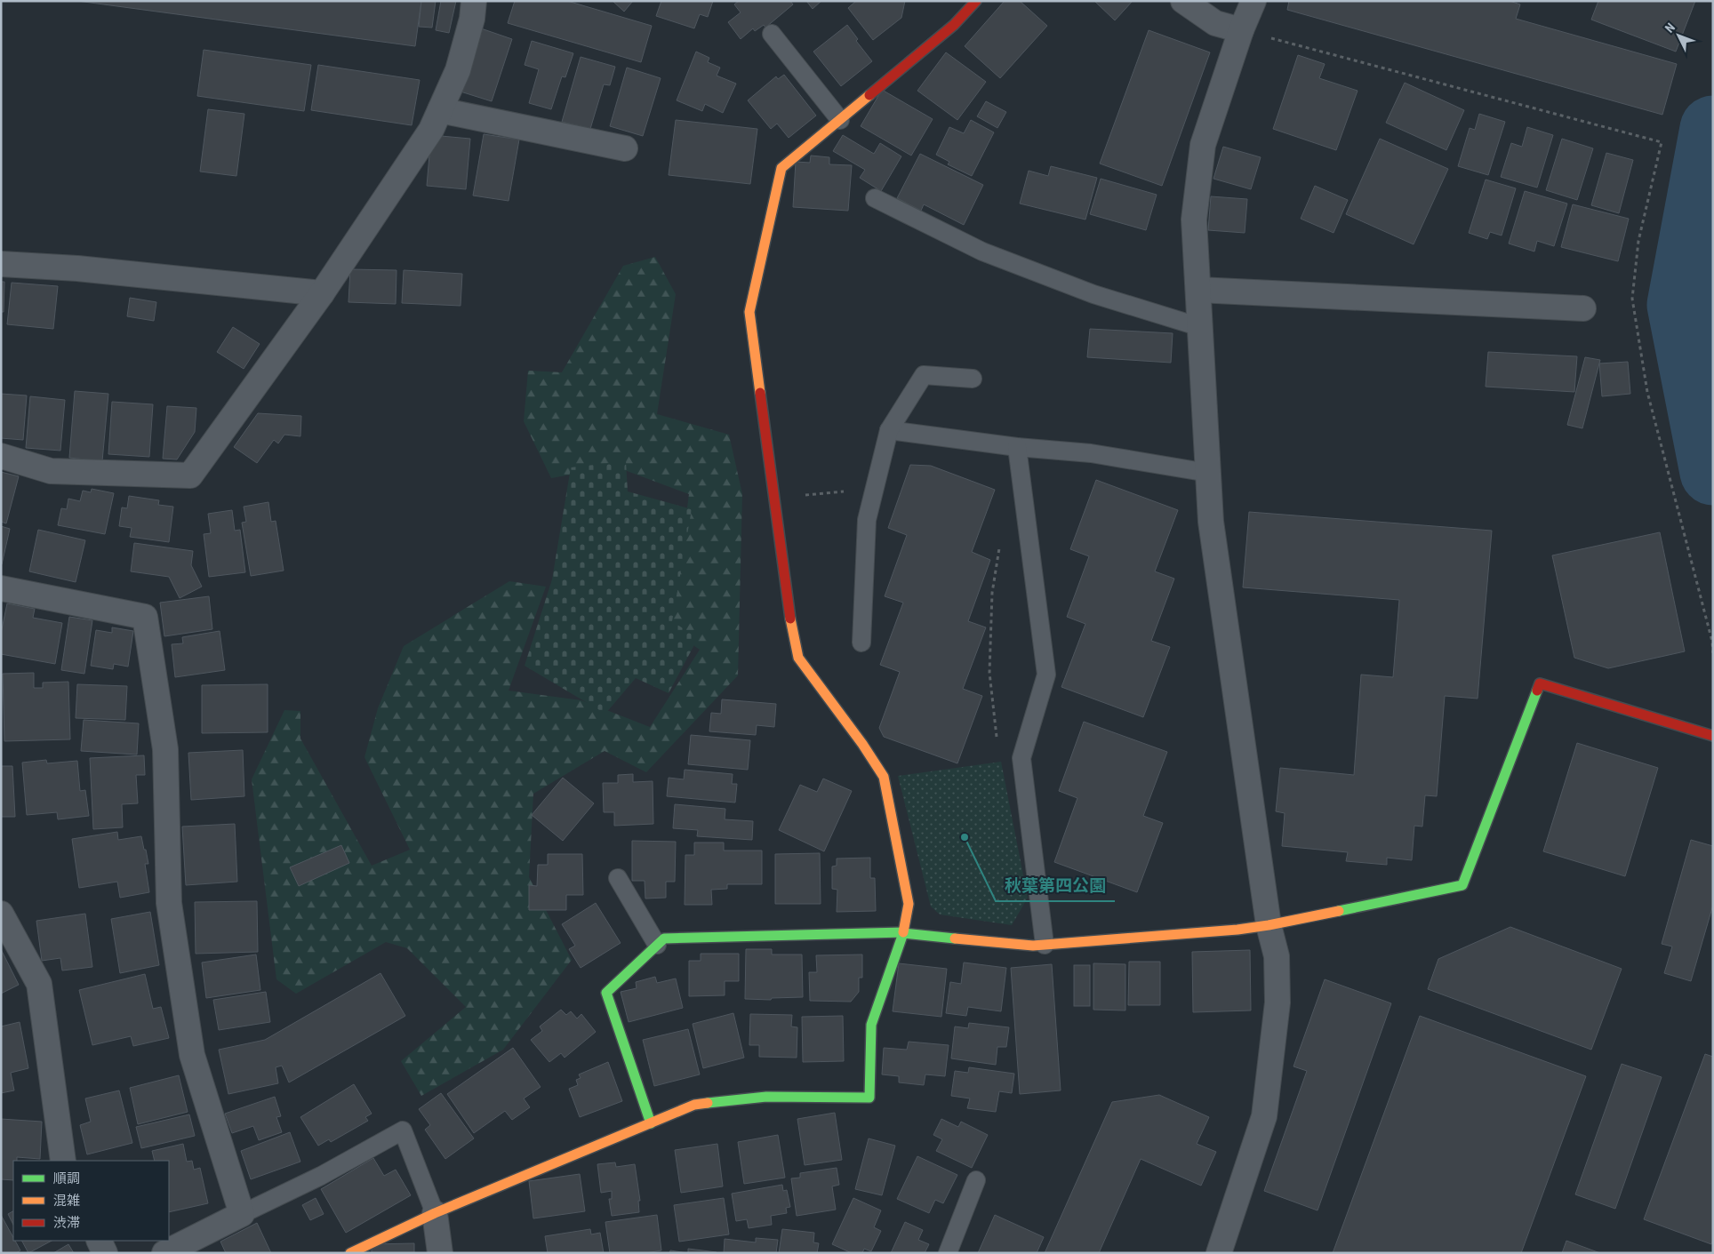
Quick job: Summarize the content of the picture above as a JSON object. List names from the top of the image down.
{
  "places": ["秋葉第四公園"],
  "legend": ["順調", "混雑", "渋滞"],
  "north": "top left"
}
